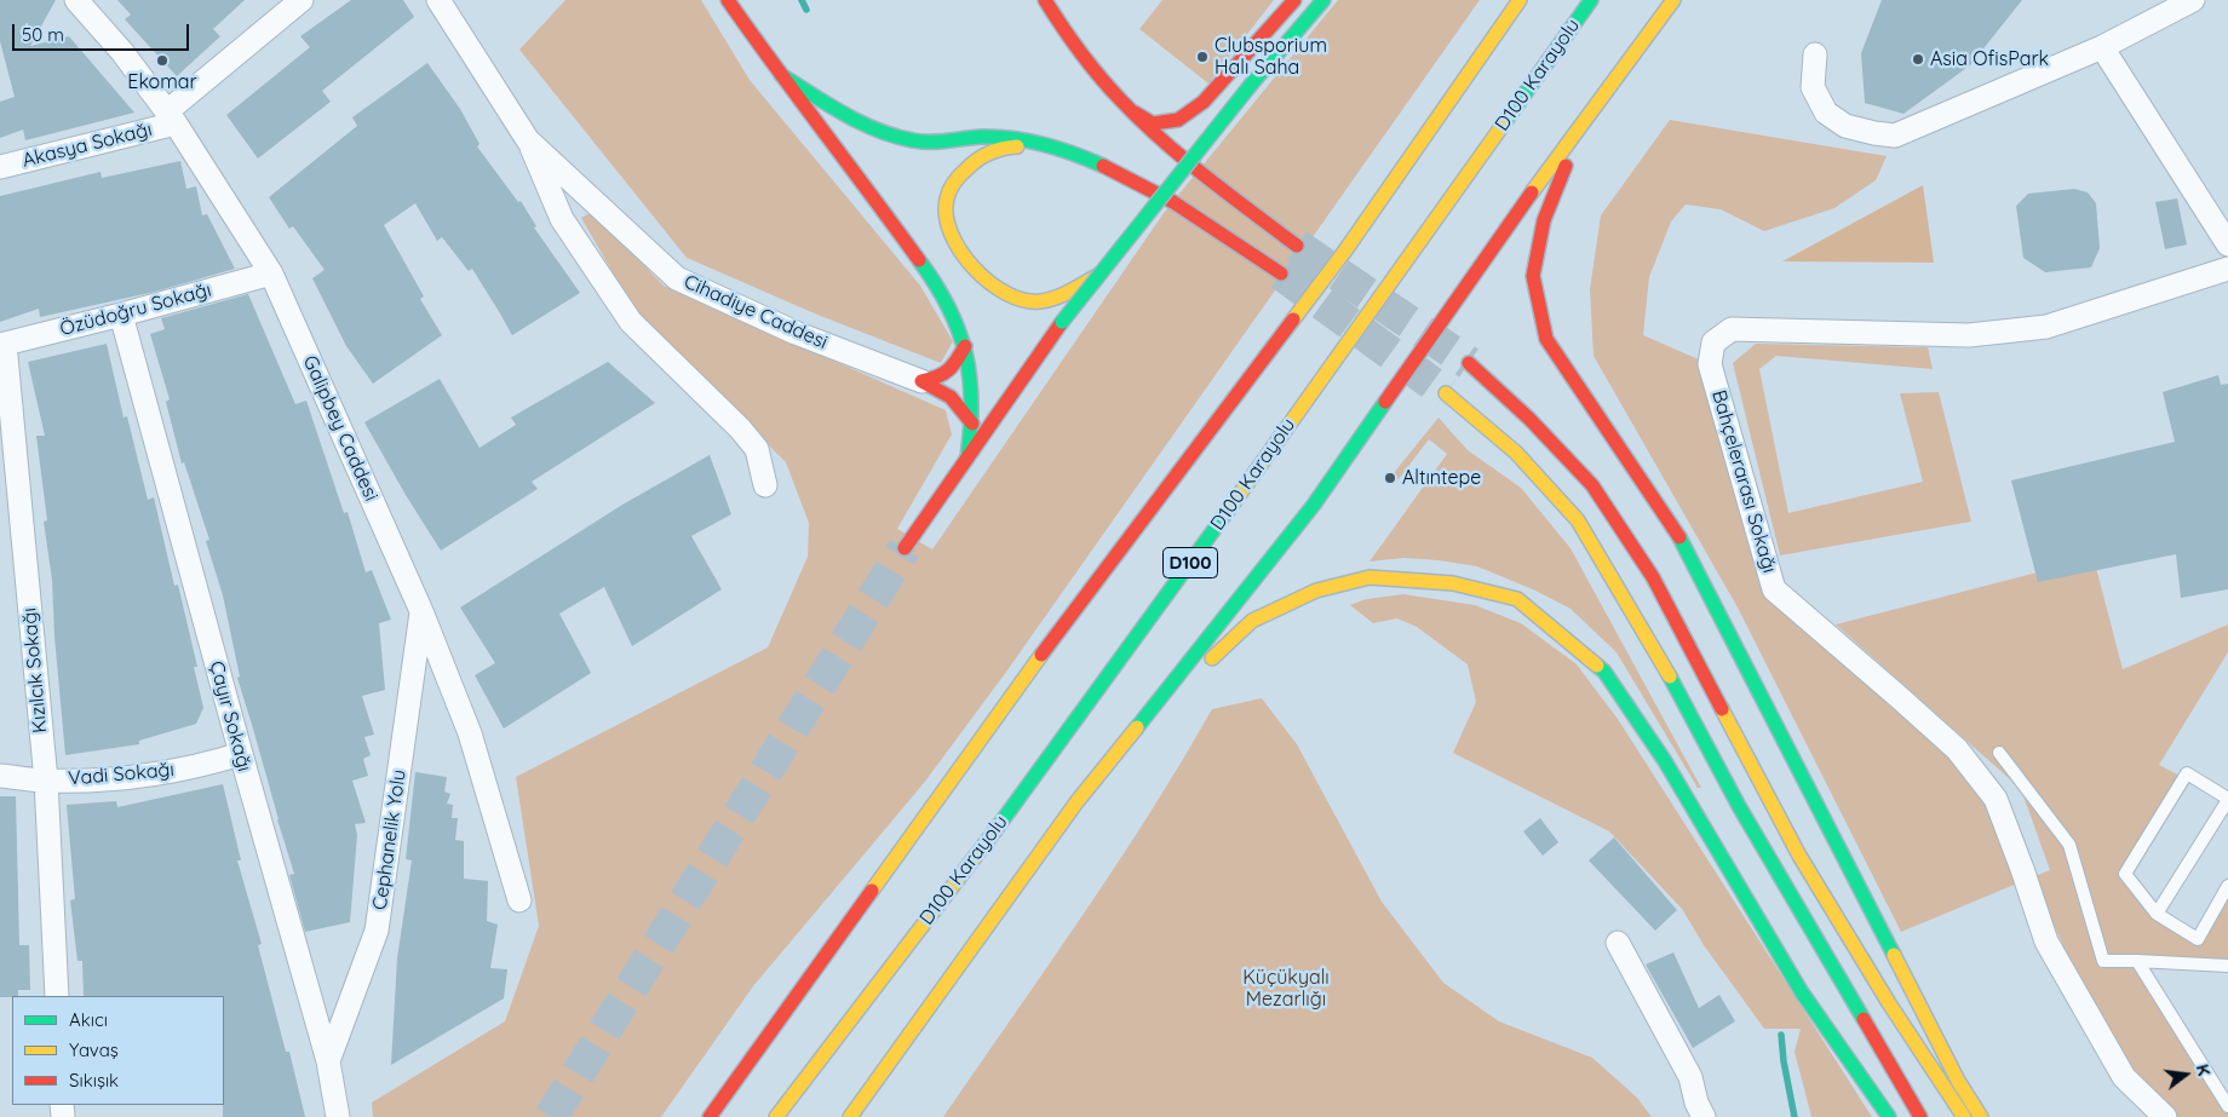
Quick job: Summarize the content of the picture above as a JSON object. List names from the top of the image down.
{
  "streets": {
    "main road": ["D100 Karayolu", "D100"],
    "street": [
      "Akasya Sokağı",
      "Özüdoğru Sokağı",
      "Cihadiye Caddesi",
      "Galipbey Caddesi",
      "Bahçelerarası Sokağı",
      "Kızılcık Sokağı",
      "Çayır Sokağı",
      "Vadi Sokağı",
      "Cephanelik Yolu"
    ]
  },
  "crossings": [
    ["Akasya Sokağı", "Galipbey Caddesi"],
    ["Özüdoğru Sokağı", "Galipbey Caddesi"],
    ["Özüdoğru Sokağı", "Kızılcık Sokağı"],
    ["Özüdoğru Sokağı", "Çayır Sokağı"],
    ["Galipbey Caddesi", "Cephanelik Yolu"],
    ["Kızılcık Sokağı", "Vadi Sokağı"],
    ["Çayır Sokağı", "Vadi Sokağı"],
    ["Çayır Sokağı", "Cephanelik Yolu"]
  ],
  "parks": ["Küçükyalı Mezarlığı"],
  "places": [
    "Clubsporium Halı Saha",
    "Asia OfisPark",
    "Ekomar",
    "Altıntepe"
  ],
  "legend": ["Akıcı", "Yavaş", "Sıkışık"],
  "scale_bar": "50 m",
  "north": "right"
}
